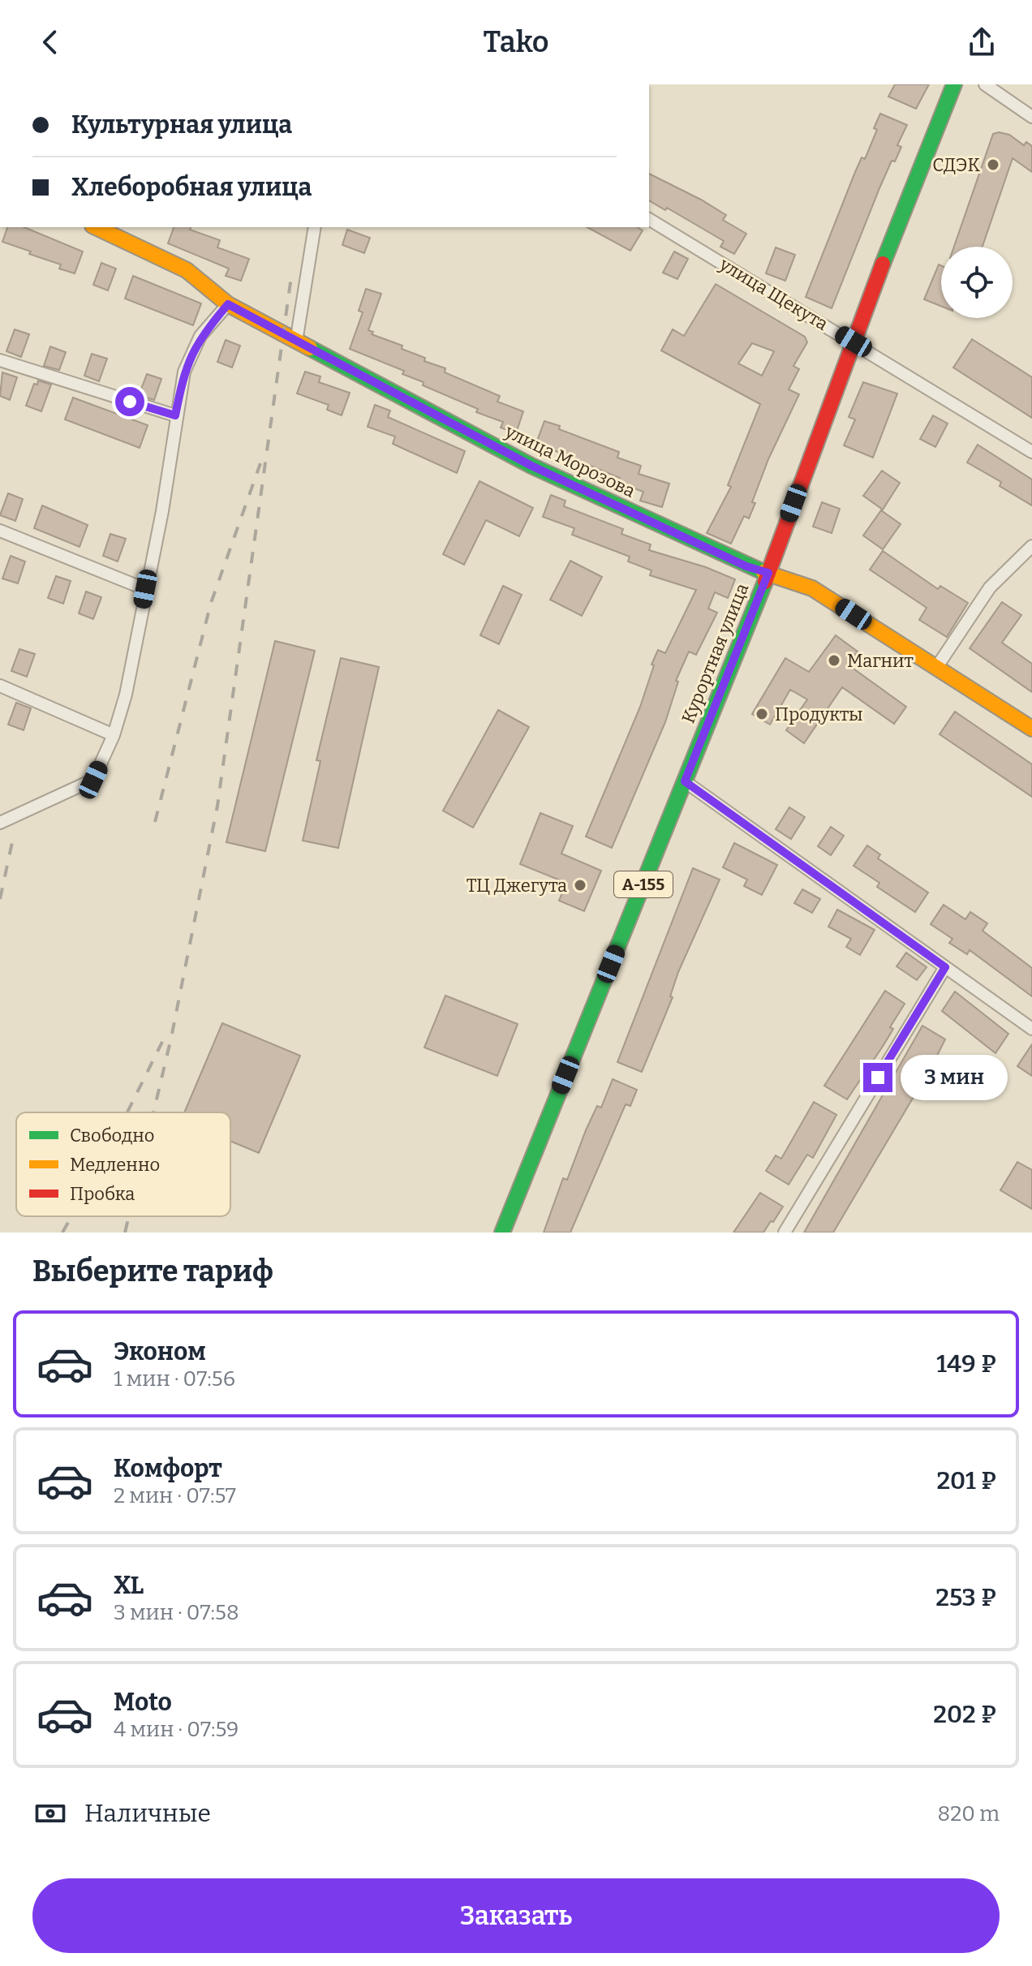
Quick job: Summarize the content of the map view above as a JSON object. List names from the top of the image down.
{
  "streets": {
    "main road": ["улица Морозова", "Курортная улица", "А-155"],
    "street": ["улица Щекута"]
  },
  "crossings": [
    ["улица Щекута", "Курортная улица"],
    ["улица Морозова", "Курортная улица"]
  ],
  "places": [
    "СДЭК",
    "Магнит",
    "Продукты",
    "ТЦ Джегута"
  ],
  "legend": ["Свободно", "Медленно", "Пробка"],
  "page": {
    "header": "Tako",
    "banner": ["Культурная улица", "Хлеборобная улица"],
    "bubble": "3 мин",
    "heading": "Выберите тариф",
    "list": [
      {
        "name": "Эконом",
        "note": "1 мин · 07:56",
        "value": "149 ₽"
      },
      {
        "name": "Комфорт",
        "note": "2 мин · 07:57",
        "value": "201 ₽"
      },
      {
        "name": "XL",
        "note": "3 мин · 07:58",
        "value": "253 ₽"
      },
      {
        "name": "Moto",
        "note": "4 мин · 07:59",
        "value": "202 ₽"
      }
    ],
    "pay": ["Наличные", "820 m"],
    "buttons": "Заказать"
  }
}
